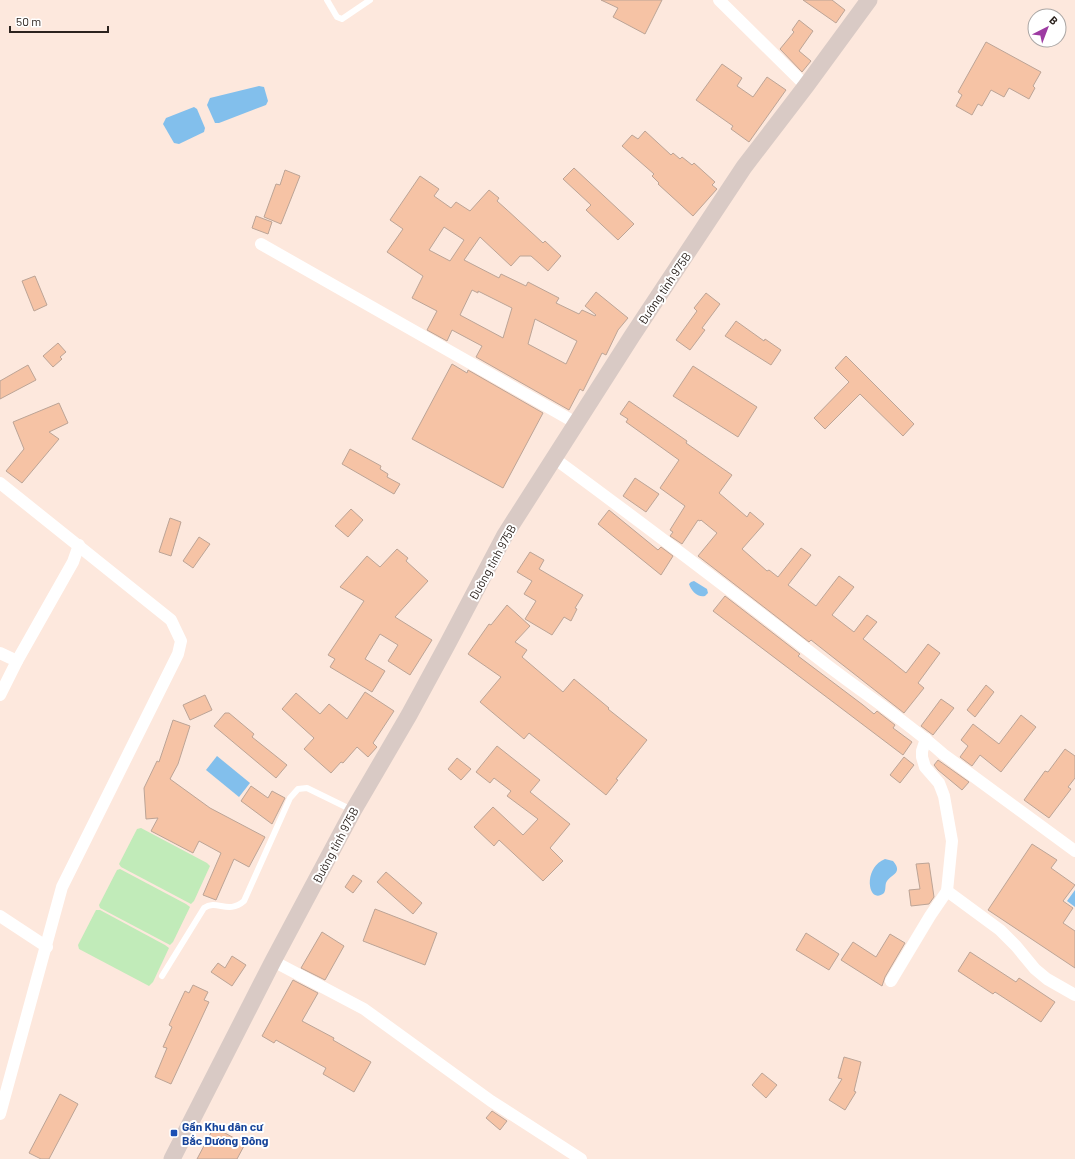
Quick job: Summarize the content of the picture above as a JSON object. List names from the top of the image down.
{
  "streets": {
    "main road": ["Đường tỉnh 975B"]
  },
  "places": {
    "transit": ["Gần Khu dân cư Bắc Dương Đông"]
  },
  "scale_bar": "50 m",
  "north": "top right"
}
